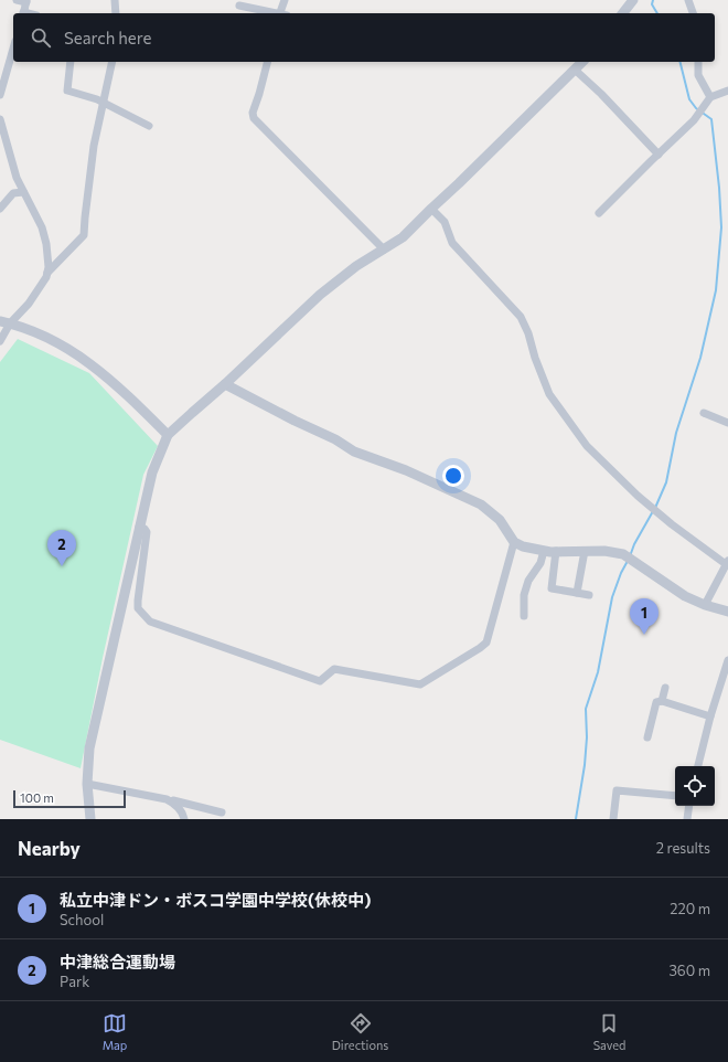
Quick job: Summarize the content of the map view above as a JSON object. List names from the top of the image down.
{
  "scale_bar": "100 m",
  "page": {
    "search": "Search here",
    "pins": ["2", "1"],
    "scale": "100 m",
    "heading": ["Nearby", "2 results"],
    "list": [
      {
        "mark": "1",
        "name": "私立中津ドン・ボスコ学園中学校(休校中)",
        "note": "School",
        "value": "220 m"
      },
      {
        "mark": "2",
        "name": "中津総合運動場",
        "note": "Park",
        "value": "360 m"
      }
    ],
    "nav": ["Map", "Directions", "Saved"]
  }
}
